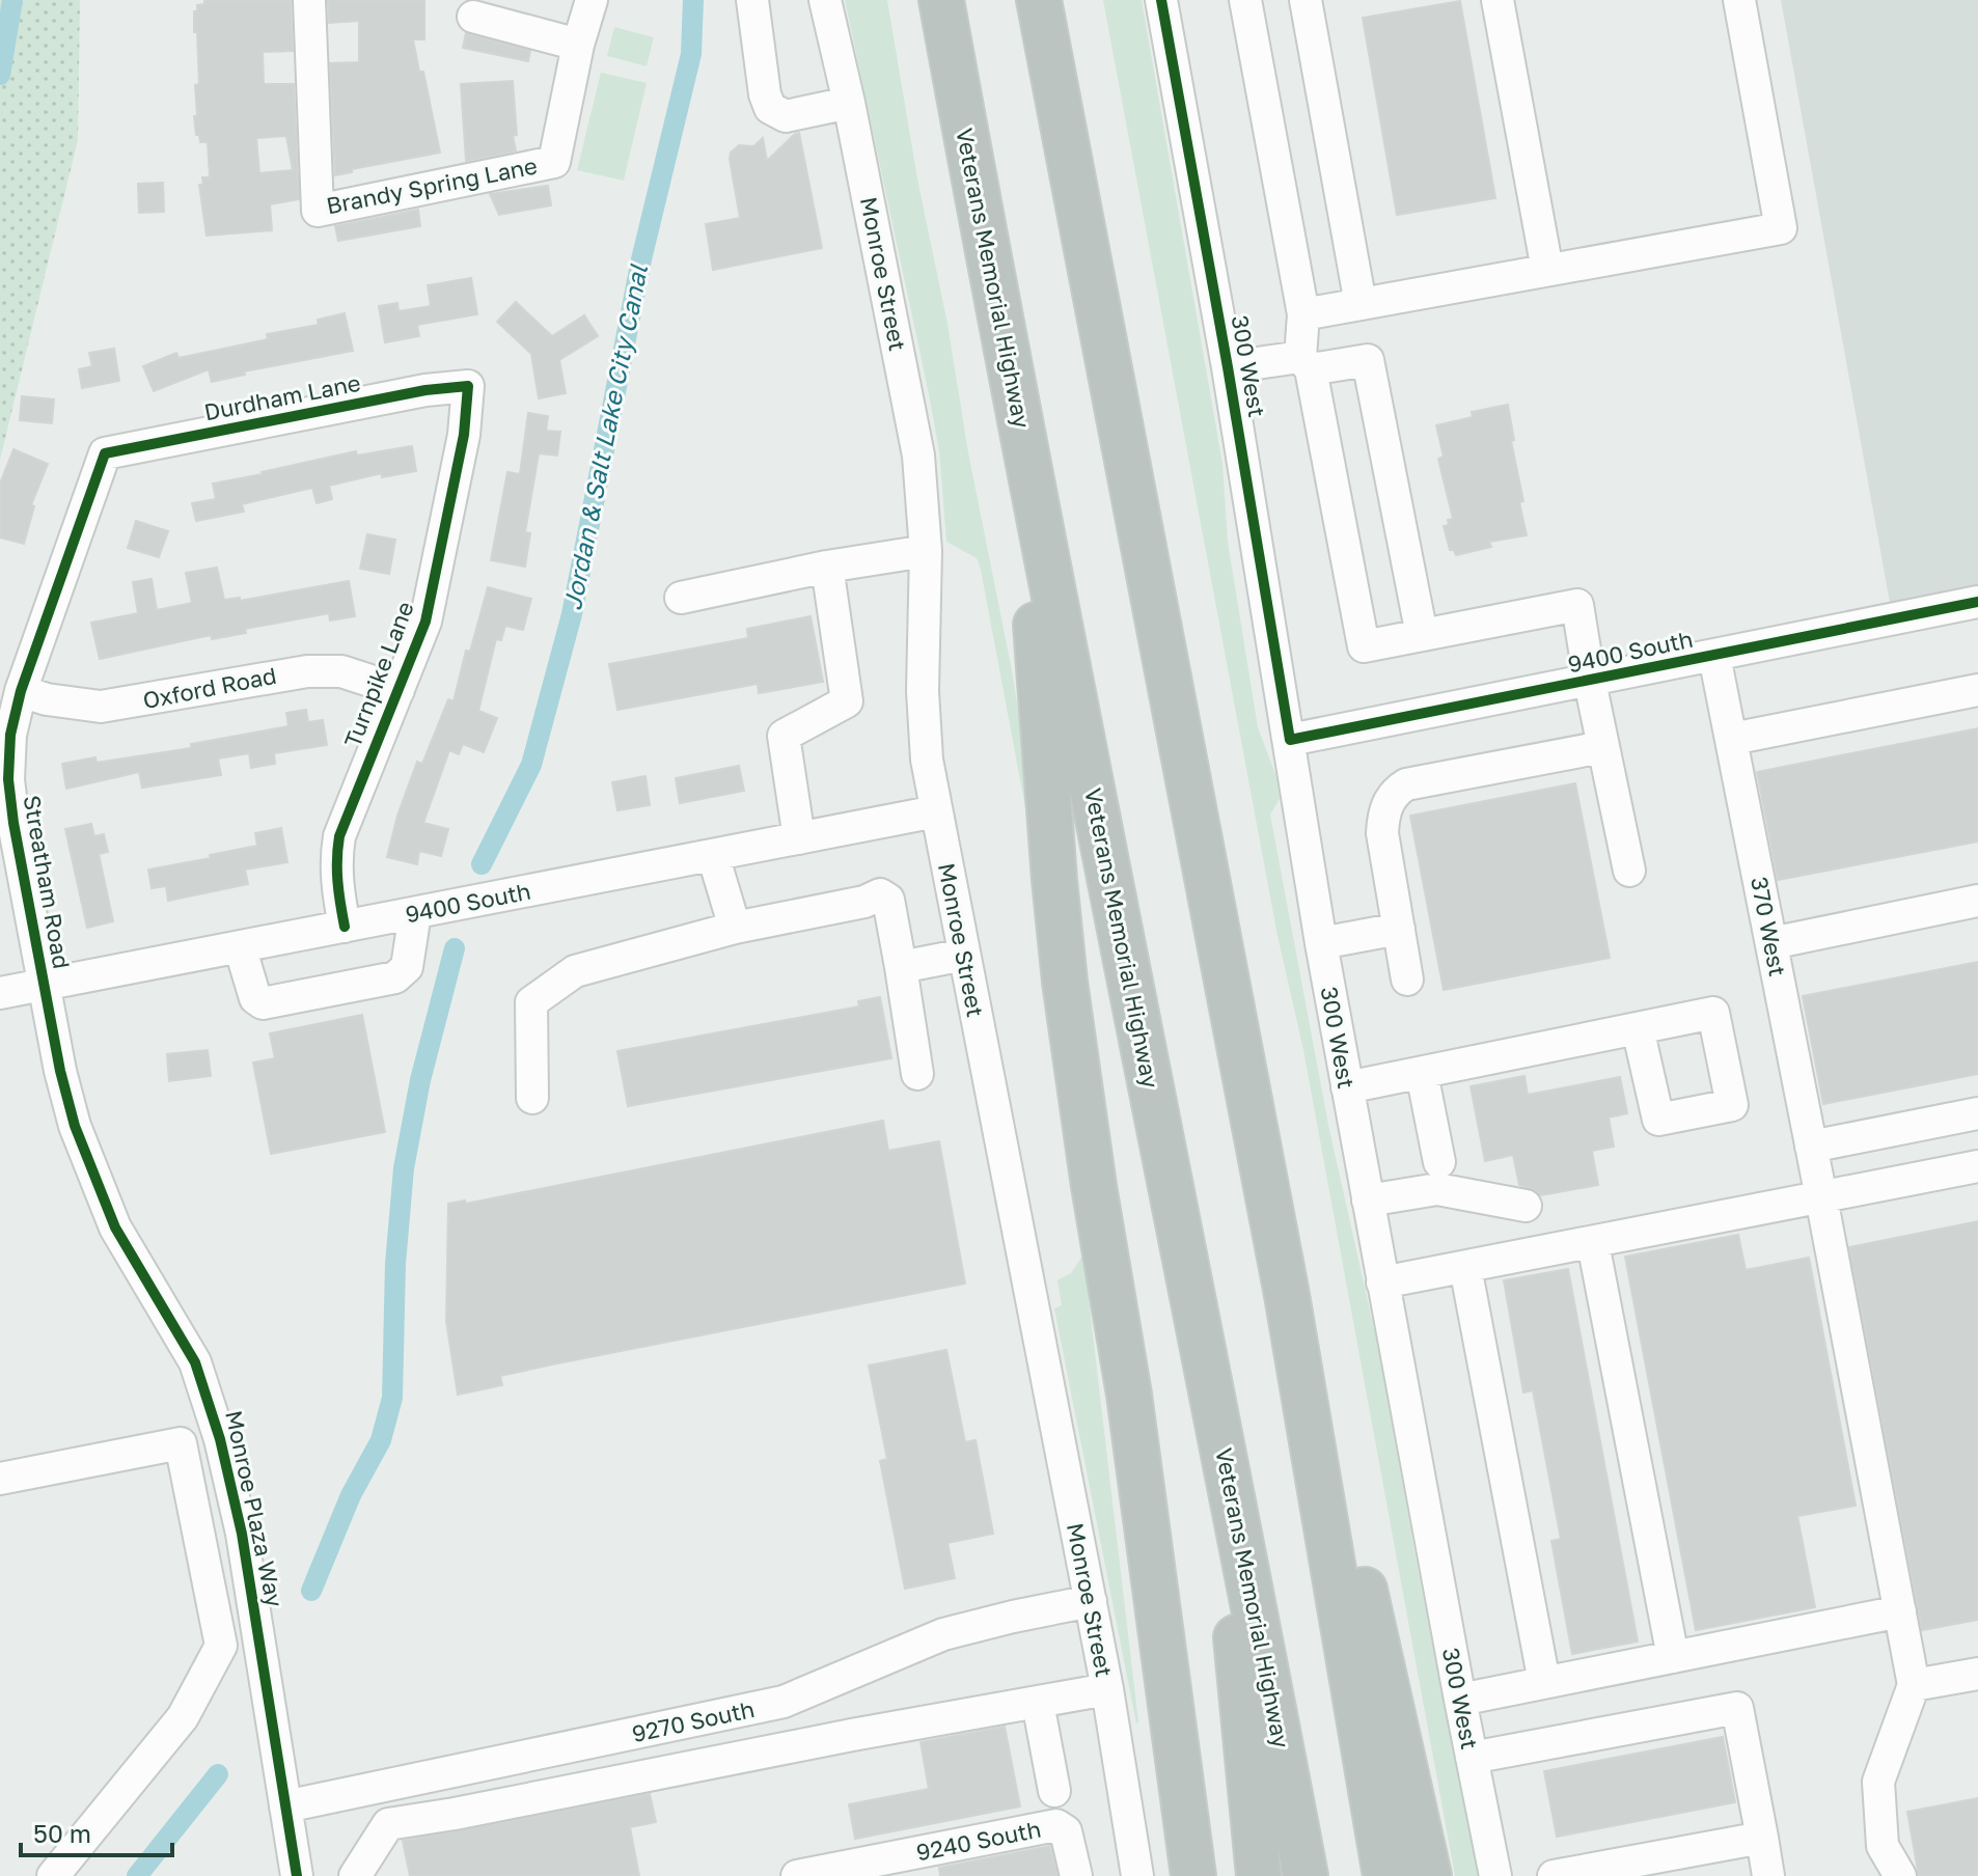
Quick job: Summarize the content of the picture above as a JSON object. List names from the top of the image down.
{
  "streets": {
    "highway": ["Veterans Memorial Highway"],
    "street": [
      "Brandy Spring Lane",
      "Monroe Street",
      "300 West",
      "Durdham Lane",
      "9400 South",
      "Turnpike Lane",
      "Oxford Road",
      "Streatham Road",
      "370 West",
      "Monroe Plaza Way",
      "9270 South",
      "9240 South"
    ]
  },
  "crossings": [
    ["Monroe Street", "9400 South"],
    ["Monroe Street", "9270 South"],
    ["300 West", "9400 South"],
    ["Durdham Lane", "Turnpike Lane"],
    ["Durdham Lane", "Streatham Road"],
    ["9400 South", "Turnpike Lane"],
    ["9400 South", "Streatham Road"],
    ["9400 South", "370 West"],
    ["9400 South", "Monroe Plaza Way"],
    ["Turnpike Lane", "Oxford Road"],
    ["Oxford Road", "Streatham Road"],
    ["Streatham Road", "Monroe Plaza Way"],
    ["Monroe Plaza Way", "9270 South"]
  ],
  "water": ["Jordan & Salt Lake City Canal"],
  "scale_bar": "50 m"
}
